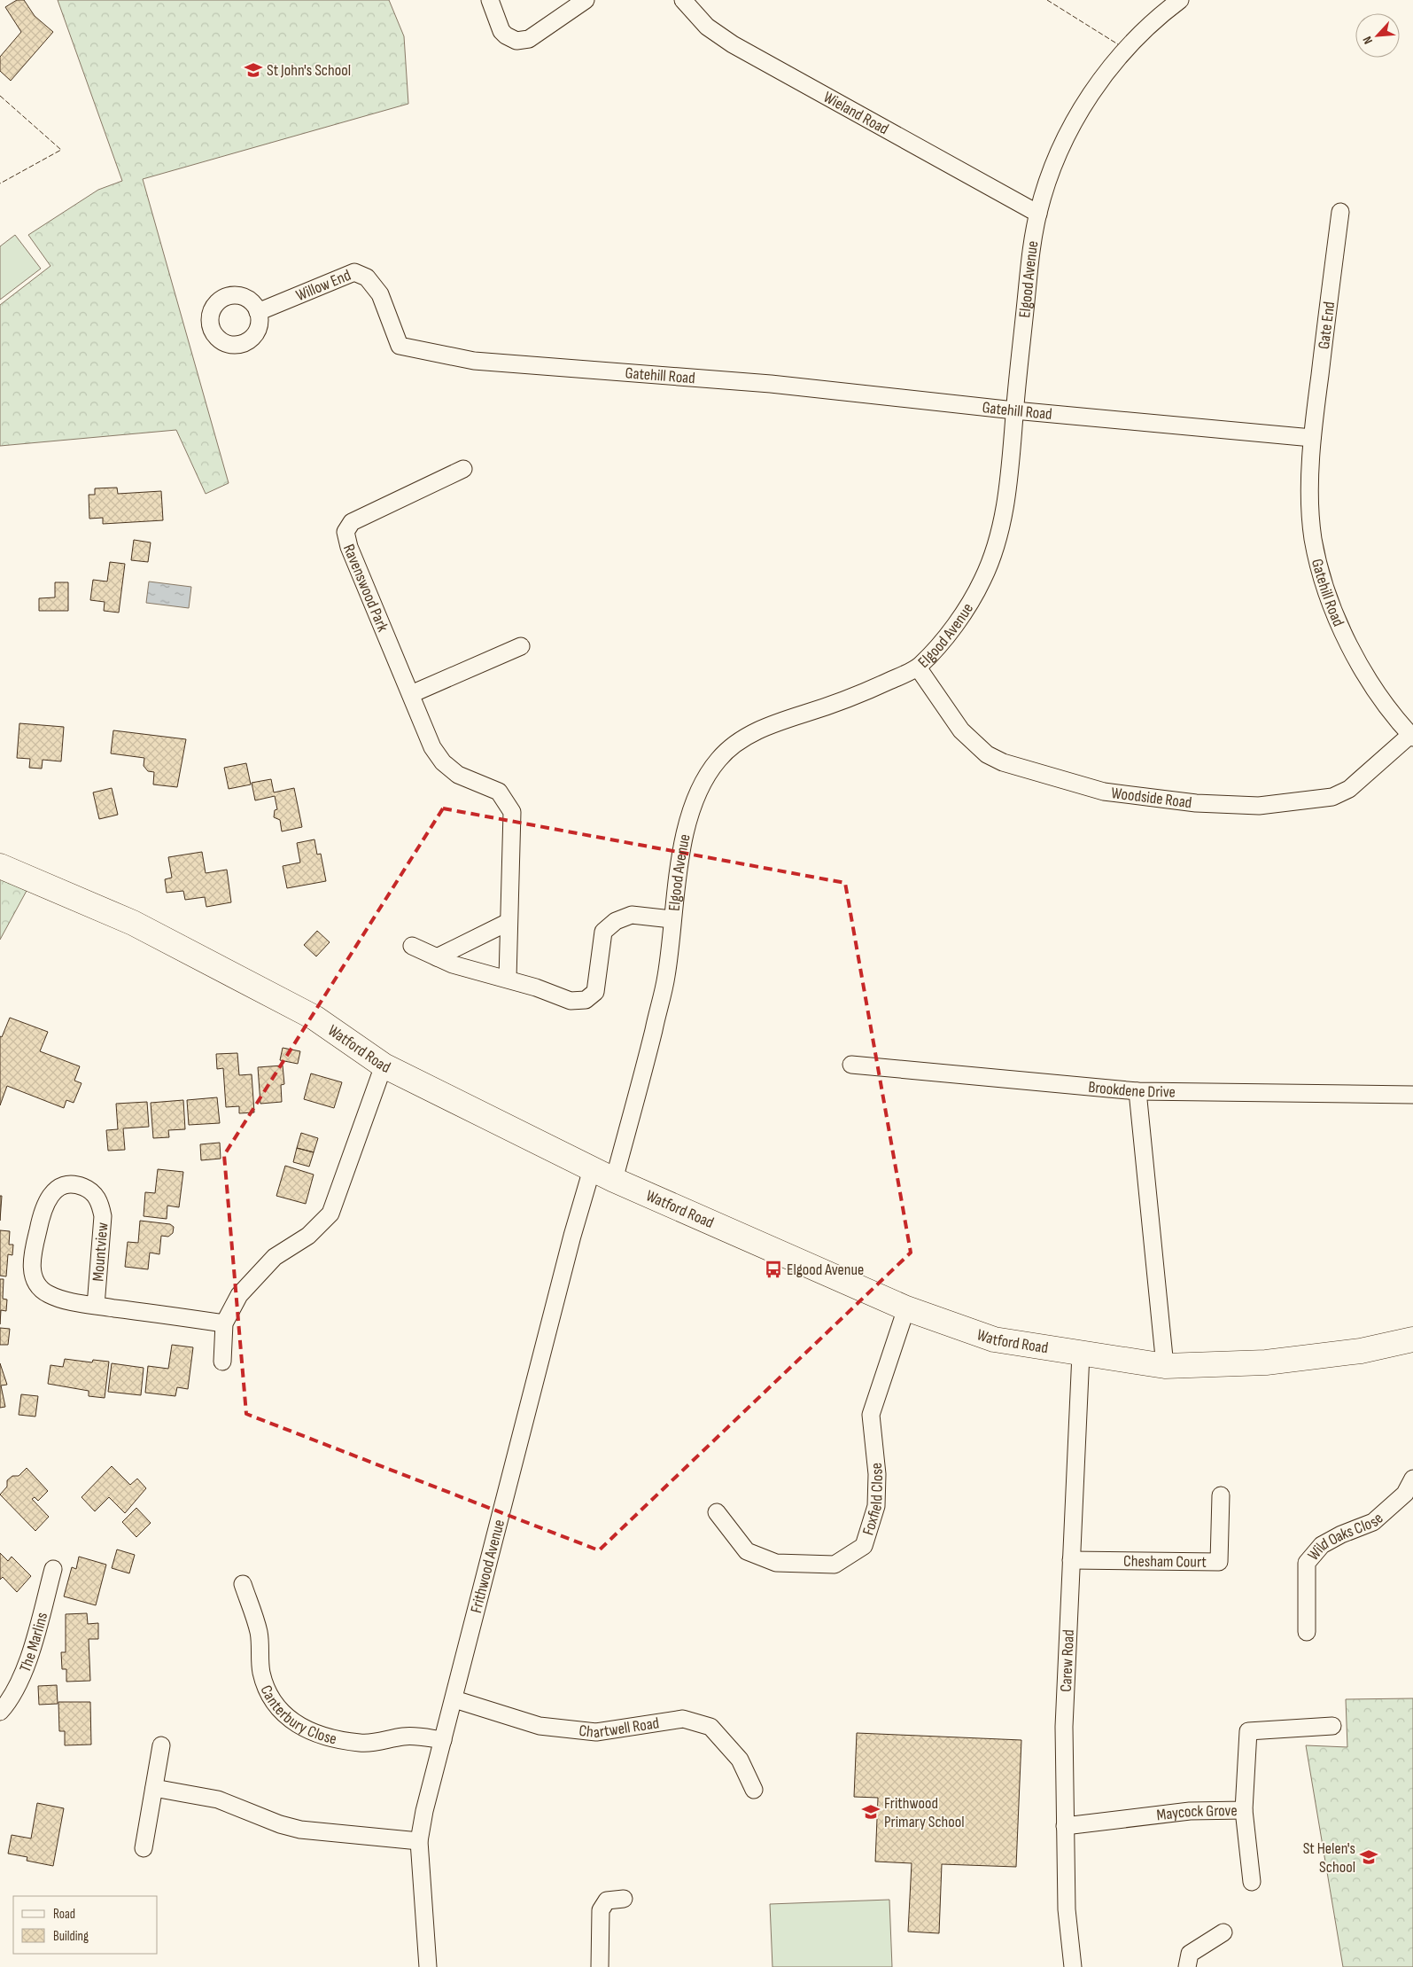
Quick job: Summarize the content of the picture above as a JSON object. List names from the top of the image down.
{
  "streets": {
    "main road": ["Watford Road"],
    "street": [
      "Wieland Road",
      "Elgood Avenue",
      "Willow End",
      "Gate End",
      "Gatehill Road",
      "Ravenswood Park",
      "Woodside Road",
      "Brookdene Drive",
      "Mountview",
      "Foxfield Close",
      "Wild Oaks Close",
      "Chesham Court",
      "Frithwood Avenue",
      "The Marlins",
      "Carew Road",
      "Canterbury Close",
      "Chartwell Road",
      "Maycock Grove"
    ]
  },
  "crossings": [
    ["Wieland Road", "Elgood Avenue"],
    ["Elgood Avenue", "Gatehill Road"],
    ["Elgood Avenue", "Woodside Road"],
    ["Elgood Avenue", "Watford Road"],
    ["Willow End", "Gatehill Road"],
    ["Gate End", "Gatehill Road"],
    ["Gatehill Road", "Woodside Road"],
    ["Watford Road", "Foxfield Close"],
    ["Watford Road", "Frithwood Avenue"],
    ["Watford Road", "Carew Road"],
    ["Chesham Court", "Carew Road"],
    ["Frithwood Avenue", "Canterbury Close"],
    ["Frithwood Avenue", "Chartwell Road"],
    ["Carew Road", "Maycock Grove"]
  ],
  "places": {
    "school or university": ["St John's School", "Frithwood Primary School", "St Helen's School"],
    "bus stop": ["Elgood Avenue"]
  },
  "legend": ["Road", "Building"],
  "north": "bottom left"
}
